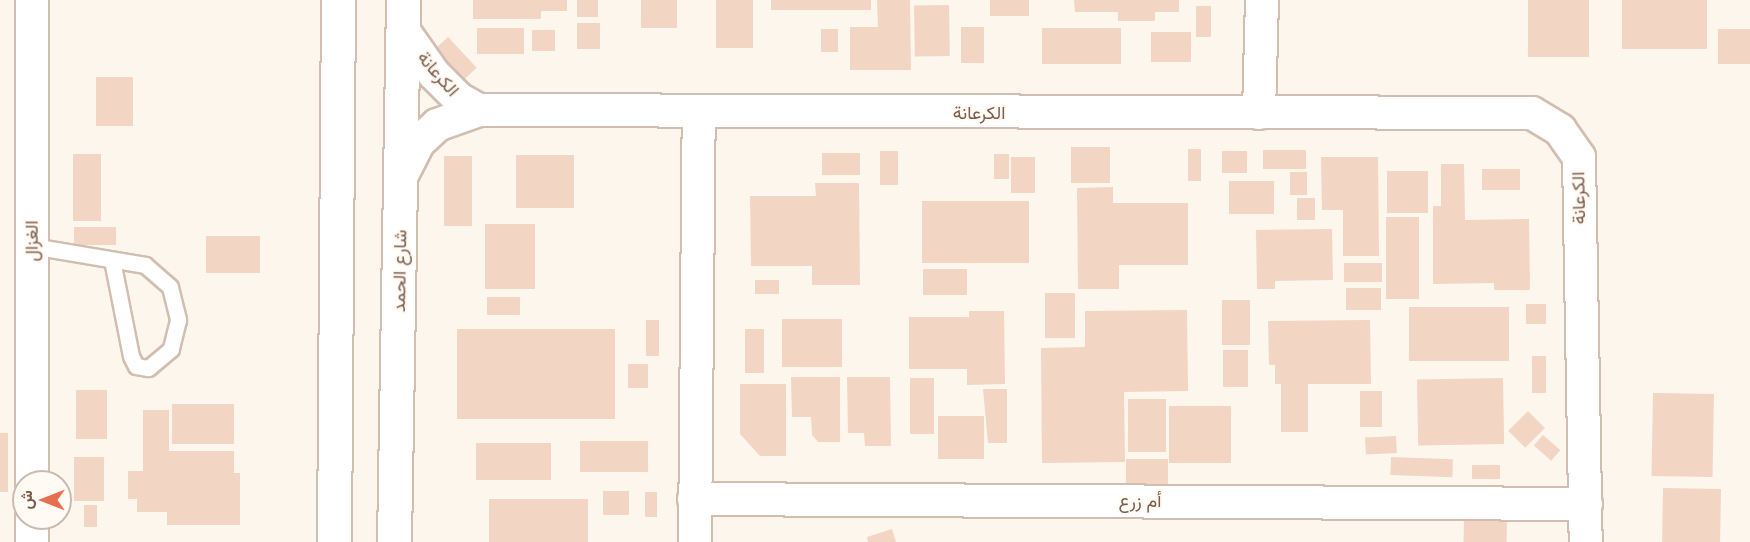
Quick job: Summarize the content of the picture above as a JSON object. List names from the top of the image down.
{
  "streets": {
    "street": [
      "الكرعانة",
      "الغزال",
      "شارع الحمد",
      "أم زرع"
    ]
  },
  "crossings": [
    ["الكرعانة", "شارع الحمد"],
    ["الكرعانة", "أم زرع"]
  ],
  "north": "left"
}
